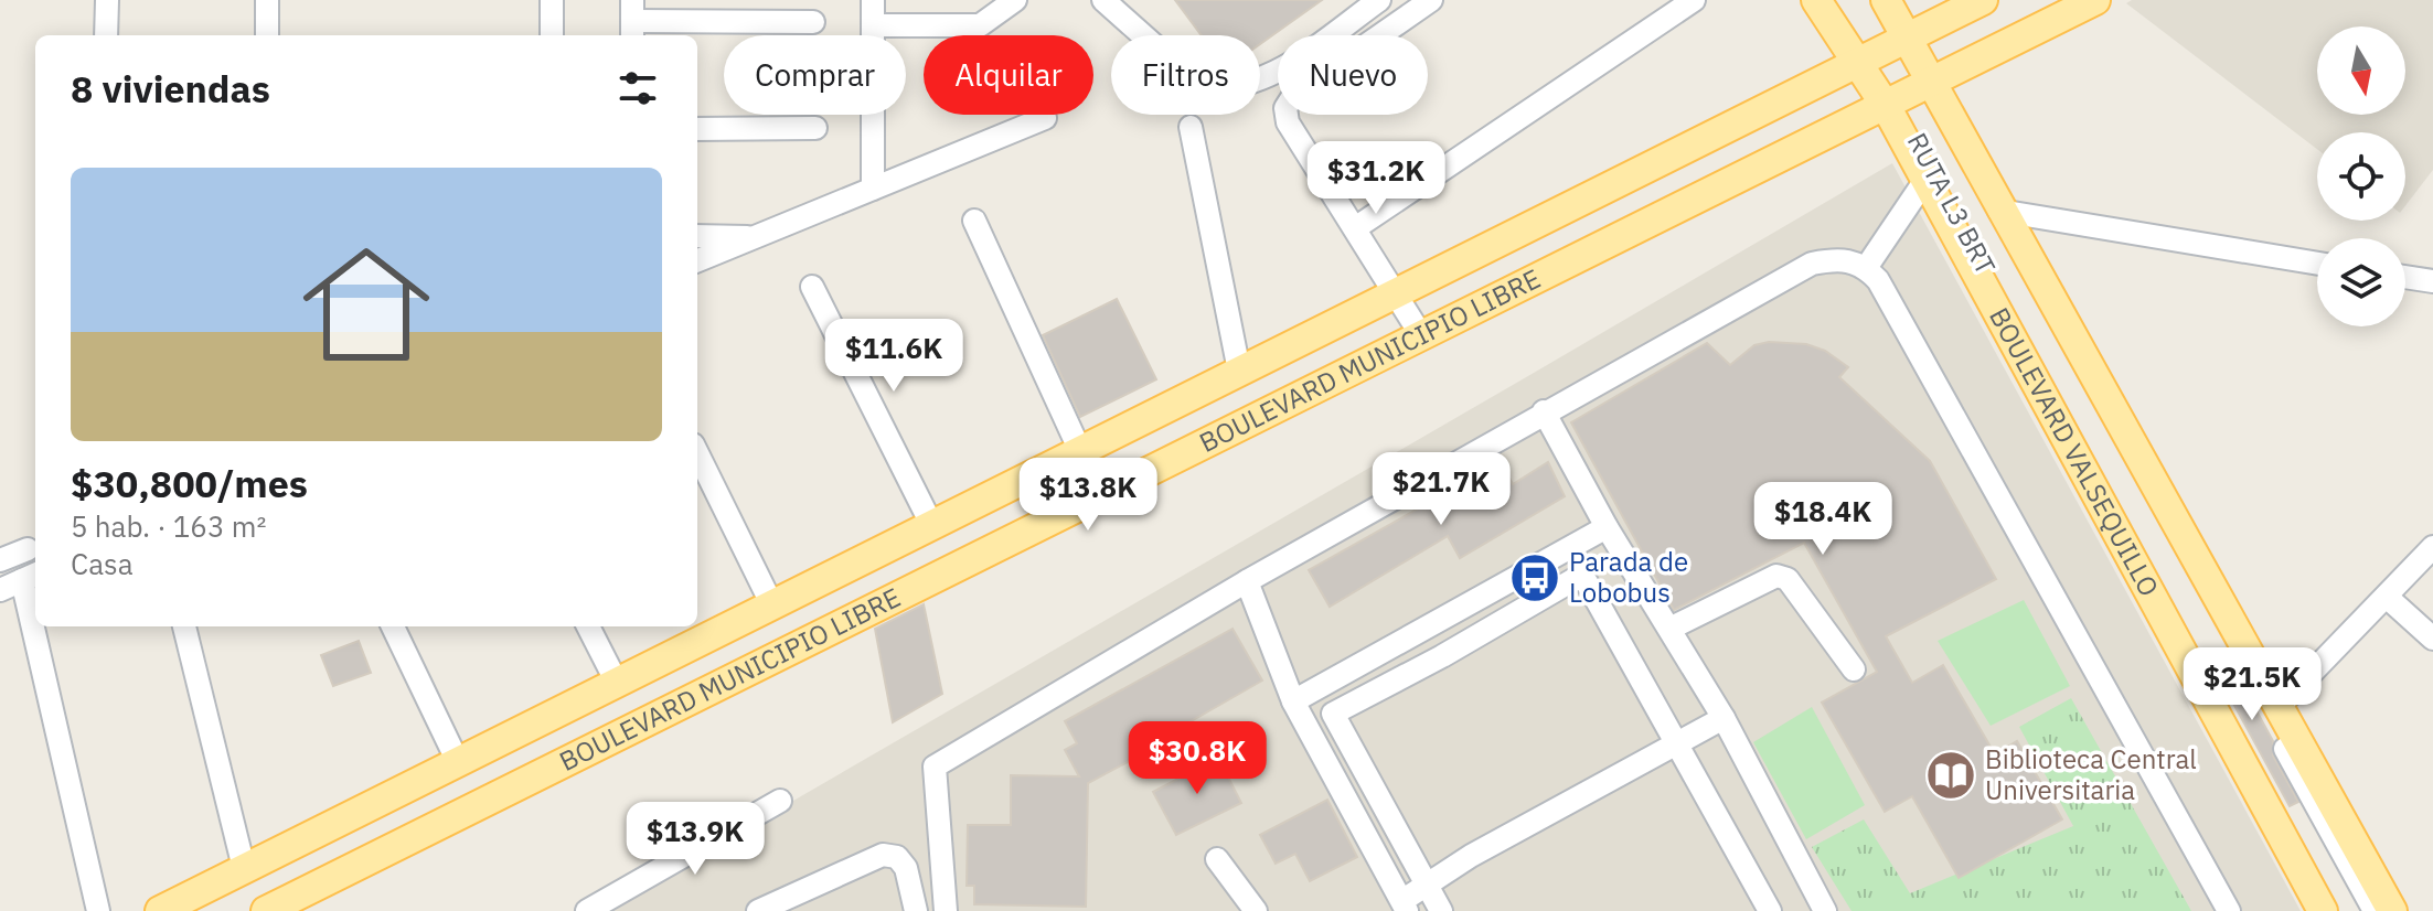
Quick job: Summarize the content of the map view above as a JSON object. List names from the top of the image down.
{
  "streets": {
    "main road": ["BOULEVARD MUNICIPIO LIBRE", "BOULEVARD VALSEQUILLO"],
    "street": ["RUTA L3 BRT"]
  },
  "crossings": [
    ["RUTA L3 BRT", "BOULEVARD MUNICIPIO LIBRE"],
    ["RUTA L3 BRT", "BOULEVARD VALSEQUILLO"],
    ["BOULEVARD MUNICIPIO LIBRE", "BOULEVARD VALSEQUILLO"]
  ],
  "places": {
    "bus stop": ["Parada de Lobobus"],
    "library": ["Biblioteca Central Universitaria"]
  },
  "north": "bottom",
  "page": {
    "chip": [
      "Comprar",
      "Alquilar",
      "Filtros",
      "Nuevo"
    ],
    "heading": "8 viviendas",
    "price": [
      "$31.2K",
      "$11.6K",
      "$21.7K",
      "$13.8K",
      "$18.4K",
      "$21.5K",
      "$30.8K",
      "$13.9K"
    ],
    "list": [
      {
        "name": "$30,800/mes",
        "note": "5 hab. · 163 m² · Casa"
      }
    ]
  }
}
